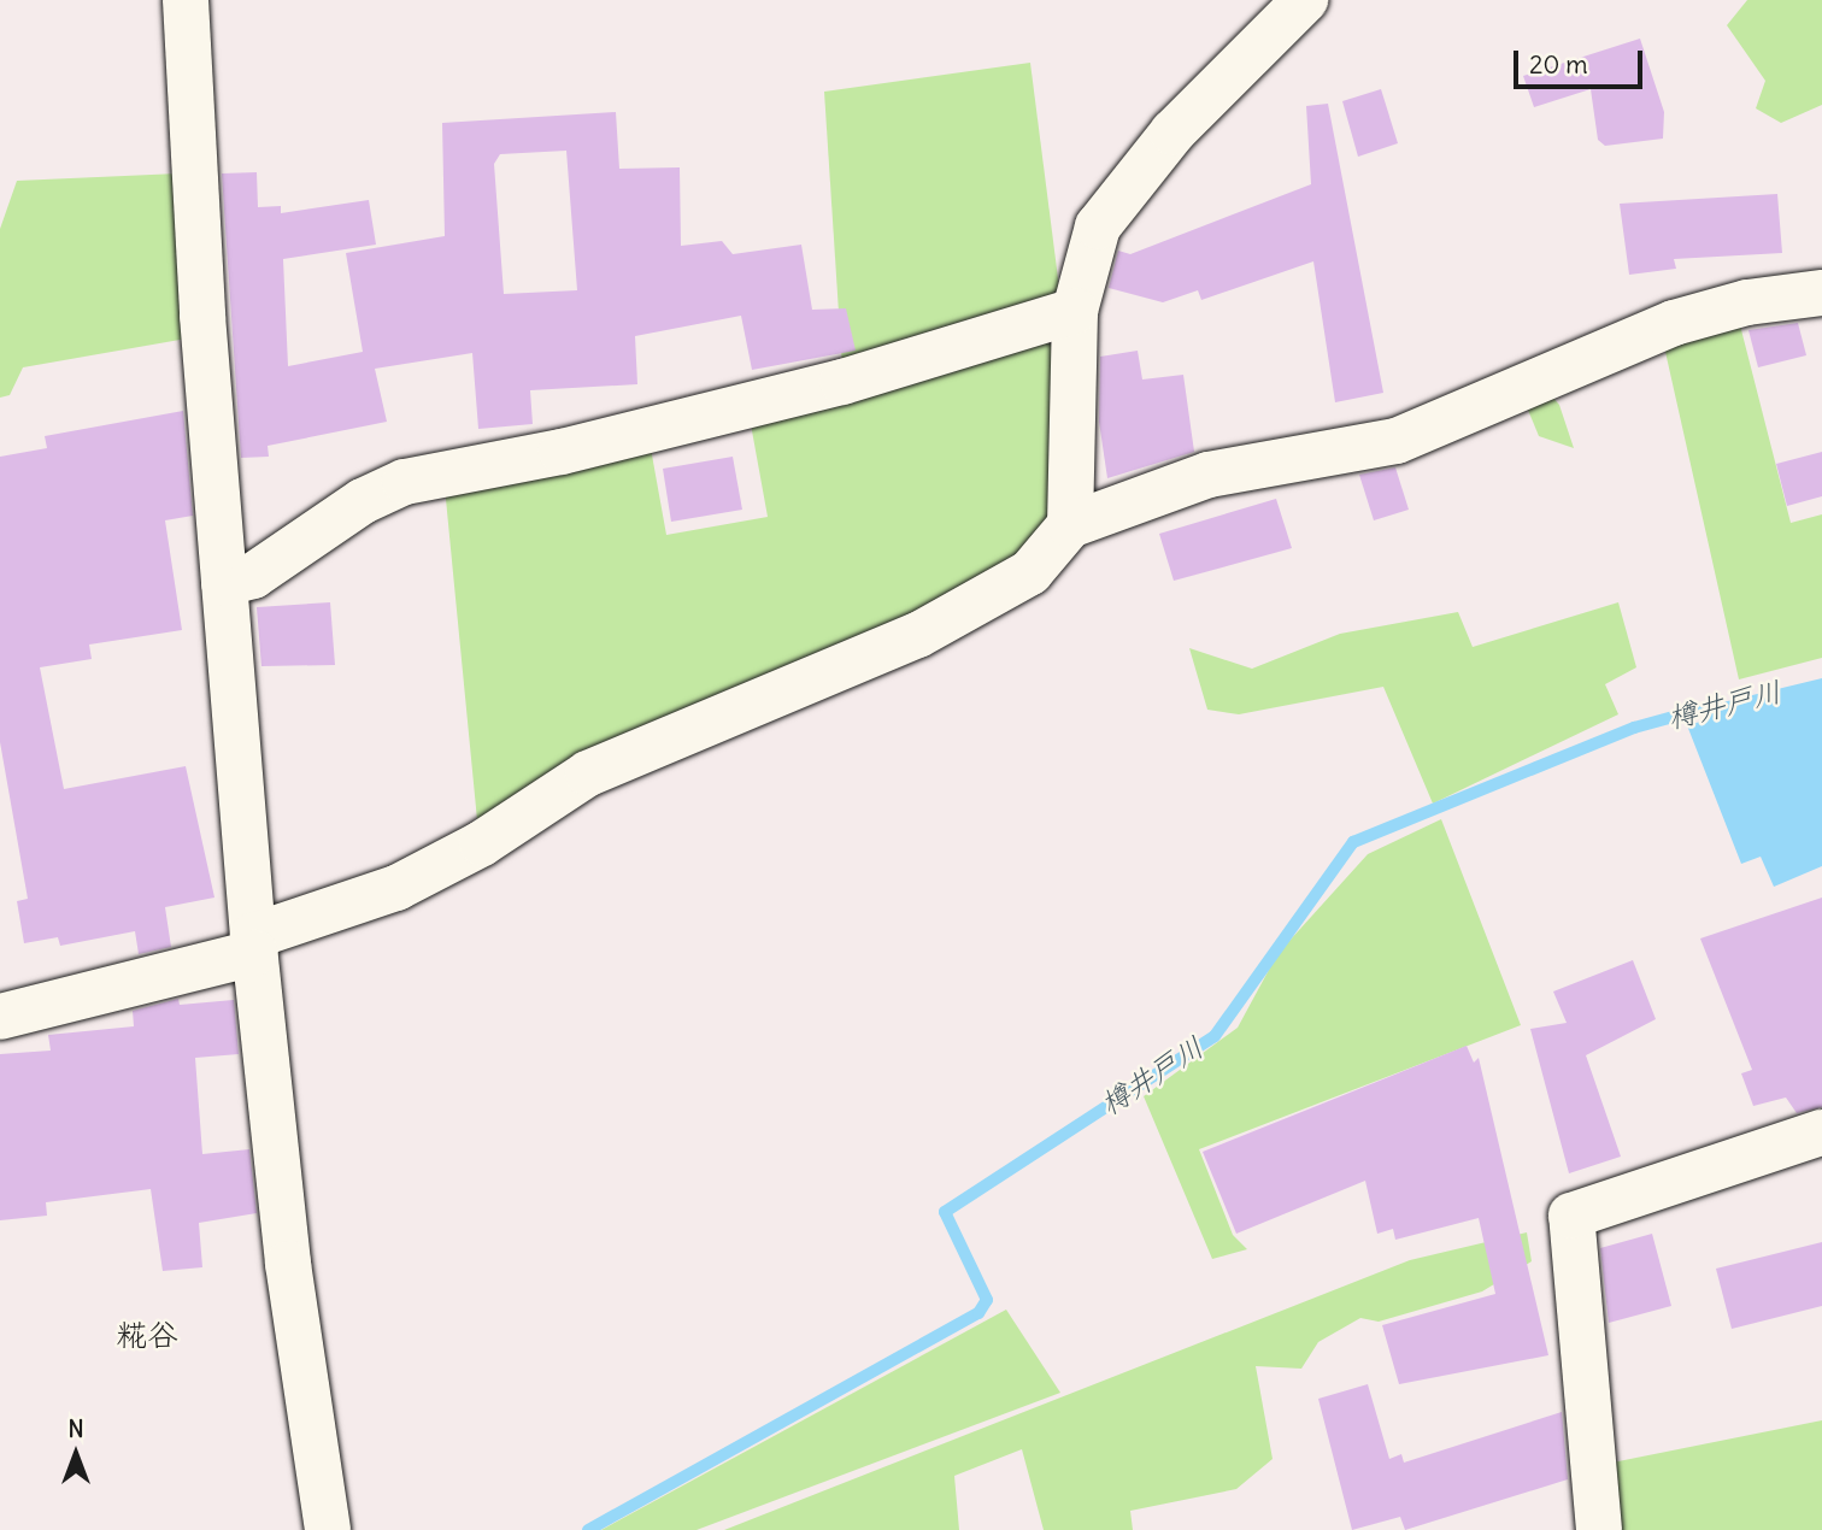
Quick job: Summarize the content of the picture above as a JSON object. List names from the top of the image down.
{
  "districts": ["糀谷"],
  "water": ["樽井戸川"],
  "scale_bar": "20 m",
  "north": "top"
}
